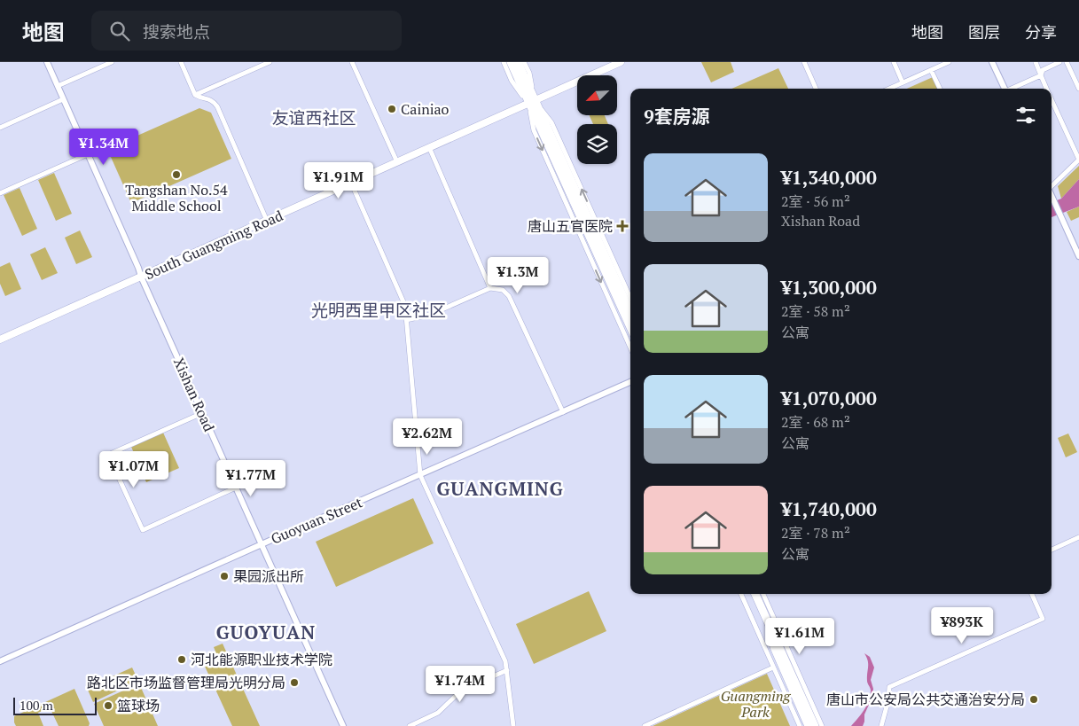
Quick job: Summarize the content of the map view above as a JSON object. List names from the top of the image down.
{
  "streets": {
    "main road": ["South Guangming Road"],
    "street": ["Xishan Road", "Guoyuan Street"]
  },
  "crossings": [
    ["South Guangming Road", "Xishan Road"],
    ["Xishan Road", "Guoyuan Street"]
  ],
  "districts": [
    "友谊西社区",
    "光明西里甲区社区",
    "GUANGMING",
    "GUOYUAN"
  ],
  "parks": ["Guangming Park"],
  "places": {
    "other": [
      "Cainiao",
      "Tangshan No.54 Middle School",
      "果园派出所",
      "河北能源职业技术学院",
      "路北区市场监督管理局光明分局",
      "唐山市公安局公共交通治安分局",
      "篮球场"
    ],
    "health": ["唐山五官医院"]
  },
  "scale_bar": "100 m",
  "north": "bottom left",
  "page": {
    "header": "地图",
    "search": "搜索地点",
    "nav": ["地图", "图层", "分享"],
    "heading": "9套房源",
    "price": [
      "¥1.34M",
      "¥1.91M",
      "¥1.3M",
      "¥2.62M",
      "¥1.07M",
      "¥1.77M",
      "¥893K",
      "¥1.61M",
      "¥1.74M"
    ],
    "list": [
      {
        "name": "¥1,340,000",
        "note": "2室 · 56 m² · Xishan Road"
      },
      {
        "name": "¥1,300,000",
        "note": "2室 · 58 m² · 公寓"
      },
      {
        "name": "¥1,070,000",
        "note": "2室 · 68 m² · 公寓"
      },
      {
        "name": "¥1,740,000",
        "note": "2室 · 78 m² · 公寓"
      }
    ],
    "scale": "100 m"
  }
}
